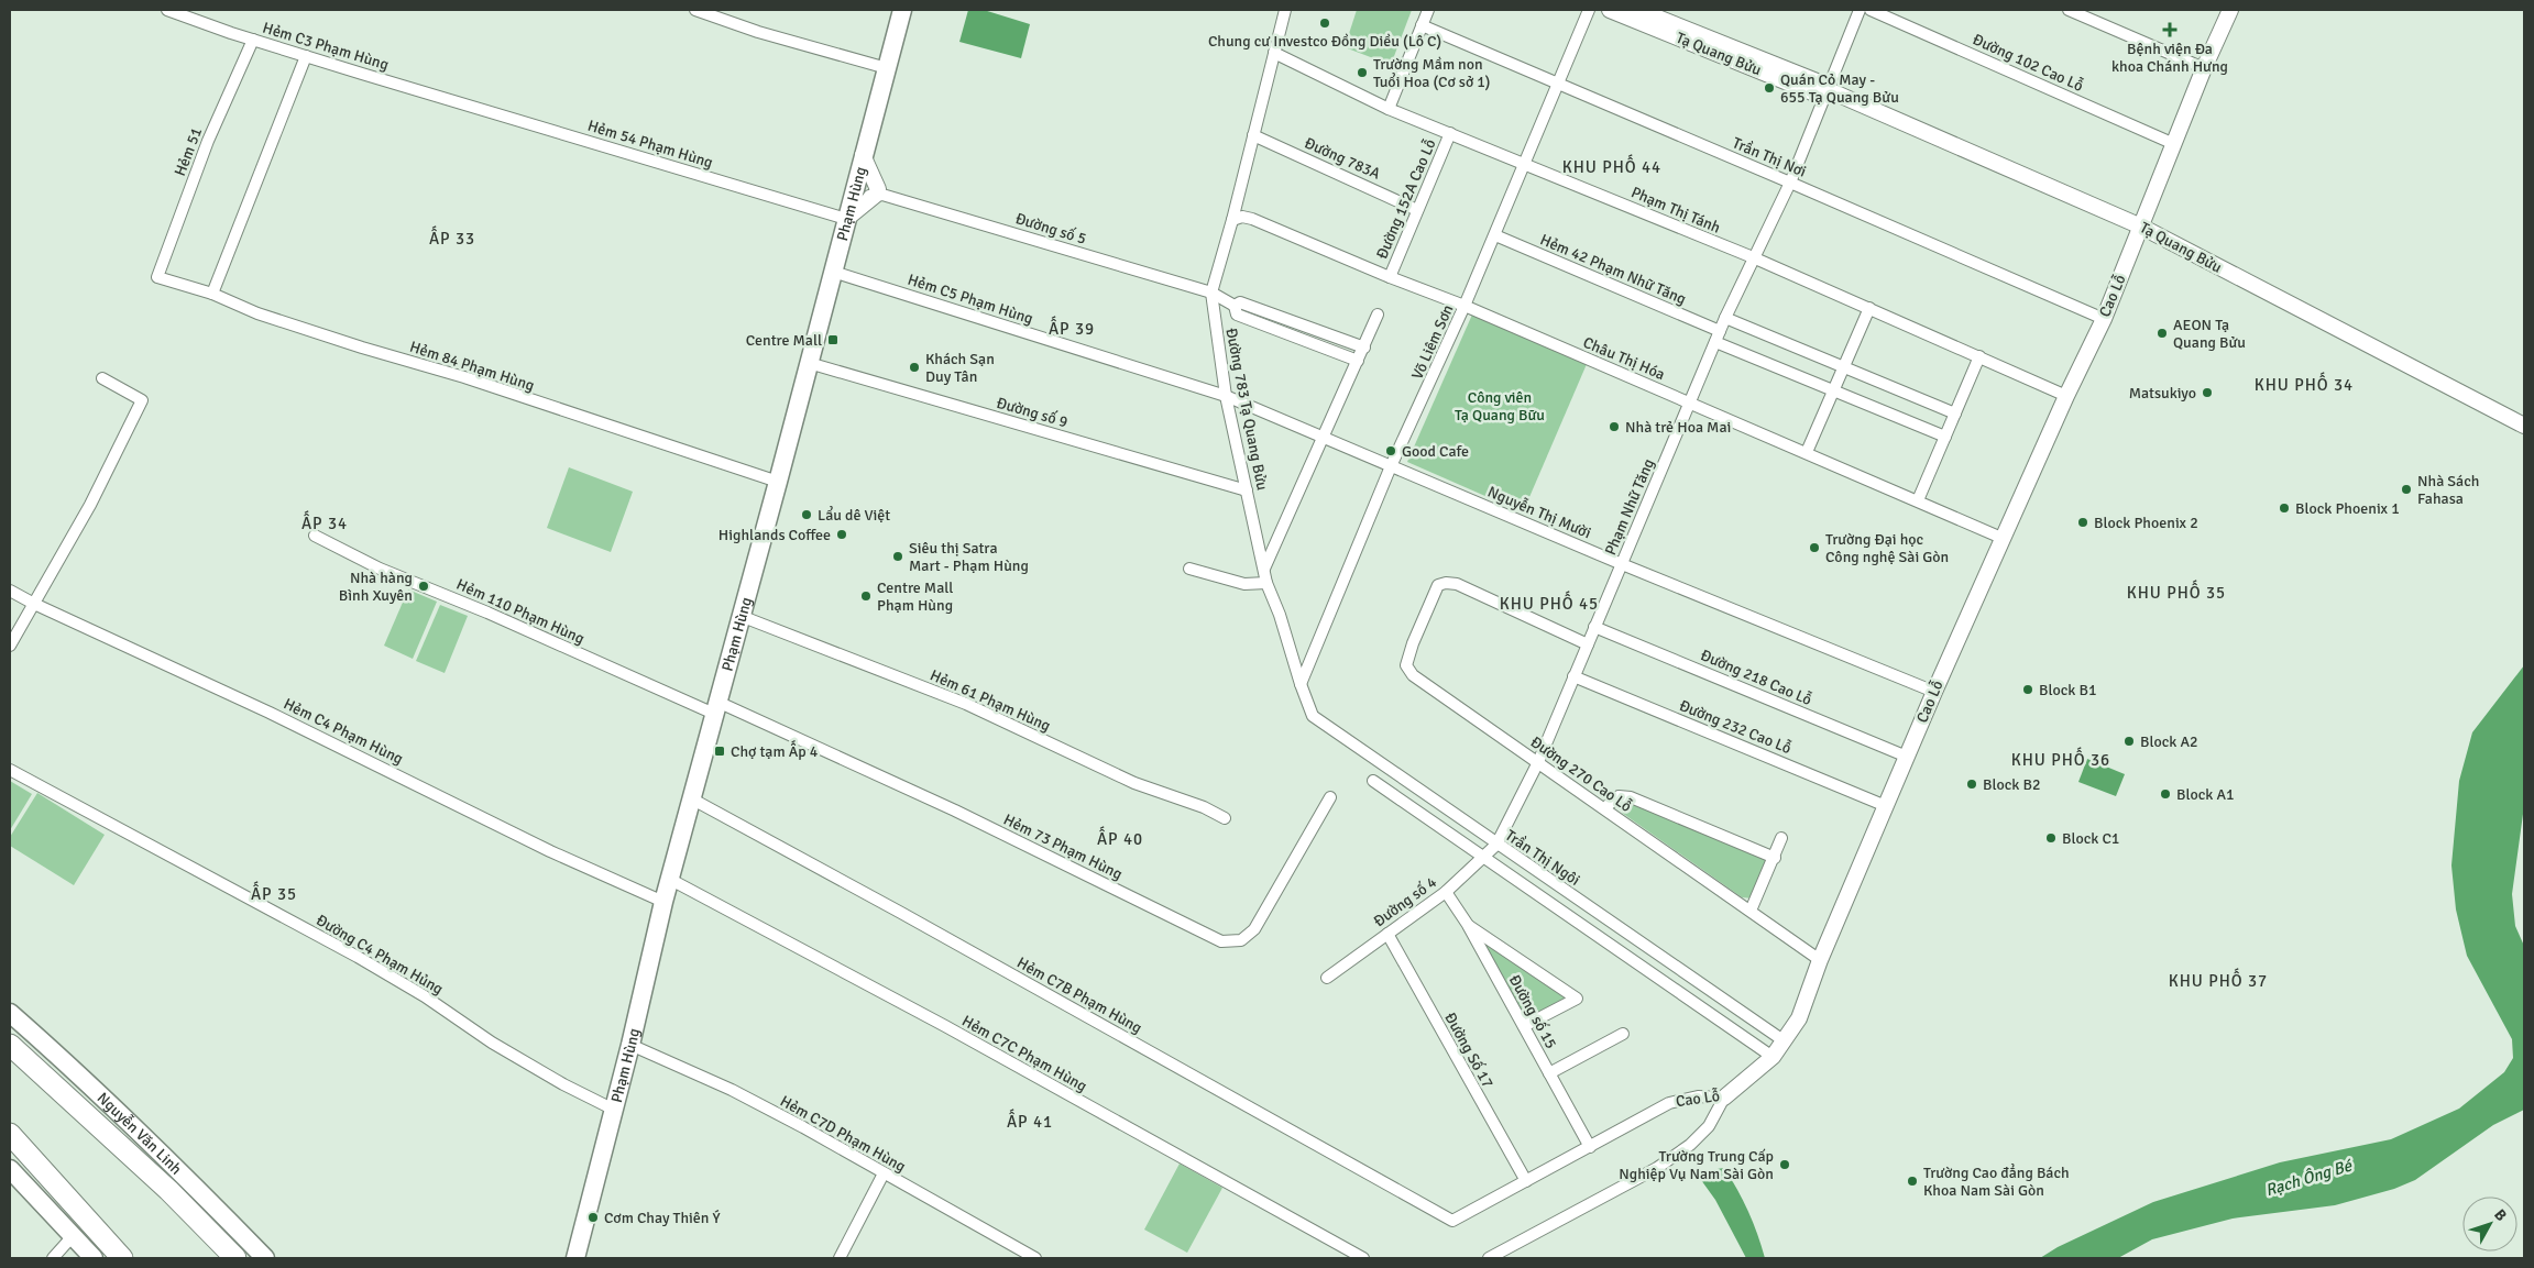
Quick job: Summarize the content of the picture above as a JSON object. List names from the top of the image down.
{
  "streets": {
    "highway": ["Nguyễn Văn Linh"],
    "main road": ["Tạ Quang Bửu", "Phạm Hùng", "Cao Lỗ"],
    "street": [
      "Hẻm C3 Phạm Hùng",
      "Đường 102 Cao Lỗ",
      "Hẻm 54 Phạm Hùng",
      "Hẻm 51",
      "Trần Thị Nơi",
      "Đường 783A",
      "Đường 152A Cao Lỗ",
      "Phạm Thị Tánh",
      "Đường số 5",
      "Hẻm 42 Phạm Nhữ Tăng",
      "Hẻm C5 Phạm Hùng",
      "Võ Liêm Sơn",
      "Châu Thị Hóa",
      "Hẻm 84 Phạm Hùng",
      "Đường 783 Tạ Quang Bửu",
      "Đường số 9",
      "Phạm Nhữ Tăng",
      "Nguyễn Thị Mười",
      "Hẻm 110 Phạm Hùng",
      "Đường 218 Cao Lỗ",
      "Hẻm 61 Phạm Hùng",
      "Đường 232 Cao Lỗ",
      "Hẻm C4 Phạm Hùng",
      "Đường 270 Cao Lỗ",
      "Hẻm 73 Phạm Hùng",
      "Trần Thị Ngôi",
      "Đường số 4",
      "Đường C4 Phạm Hủng",
      "Hẻm C7B Phạm Hùng",
      "Đường số 15",
      "Đường Số 17",
      "Hẻm C7C Phạm Hùng",
      "Hẻm C7D Phạm Hùng"
    ]
  },
  "crossings": [
    ["Hẻm C3 Phạm Hùng", "Hẻm 54 Phạm Hùng"],
    ["Hẻm C3 Phạm Hùng", "Hẻm 51"],
    ["Tạ Quang Bửu", "Cao Lỗ"],
    ["Tạ Quang Bửu", "Phạm Nhữ Tăng"],
    ["Đường 102 Cao Lỗ", "Cao Lỗ"],
    ["Hẻm 54 Phạm Hùng", "Phạm Hùng"],
    ["Hẻm 51", "Hẻm 84 Phạm Hùng"],
    ["Trần Thị Nơi", "Cao Lỗ"],
    ["Trần Thị Nơi", "Võ Liêm Sơn"],
    ["Trần Thị Nơi", "Phạm Nhữ Tăng"],
    ["Đường 783A", "Đường 152A Cao Lỗ"],
    ["Đường 783A", "Đường 783 Tạ Quang Bửu"],
    ["Đường 152A Cao Lỗ", "Phạm Thị Tánh"],
    ["Đường 152A Cao Lỗ", "Châu Thị Hóa"],
    ["Phạm Hùng", "Đường số 5"],
    ["Phạm Hùng", "Hẻm C5 Phạm Hùng"],
    ["Phạm Hùng", "Hẻm 84 Phạm Hùng"],
    ["Phạm Hùng", "Đường số 9"],
    ["Phạm Hùng", "Hẻm 110 Phạm Hùng"],
    ["Phạm Hùng", "Hẻm 61 Phạm Hùng"],
    ["Phạm Hùng", "Hẻm C4 Phạm Hùng"],
    ["Phạm Hùng", "Hẻm 73 Phạm Hùng"],
    ["Phạm Hùng", "Đường C4 Phạm Hủng"],
    ["Phạm Hùng", "Hẻm C7B Phạm Hùng"],
    ["Phạm Hùng", "Hẻm C7C Phạm Hùng"],
    ["Phạm Hùng", "Hẻm C7D Phạm Hùng"],
    ["Phạm Thị Tánh", "Cao Lỗ"],
    ["Phạm Thị Tánh", "Võ Liêm Sơn"],
    ["Phạm Thị Tánh", "Đường 783 Tạ Quang Bửu"],
    ["Phạm Thị Tánh", "Phạm Nhữ Tăng"],
    ["Đường số 5", "Đường 783 Tạ Quang Bửu"],
    ["Hẻm 42 Phạm Nhữ Tăng", "Võ Liêm Sơn"],
    ["Hẻm 42 Phạm Nhữ Tăng", "Phạm Nhữ Tăng"],
    ["Cao Lỗ", "Châu Thị Hóa"],
    ["Cao Lỗ", "Nguyễn Thị Mười"],
    ["Cao Lỗ", "Đường 218 Cao Lỗ"],
    ["Cao Lỗ", "Đường 232 Cao Lỗ"],
    ["Cao Lỗ", "Đường 270 Cao Lỗ"],
    ["Cao Lỗ", "Trần Thị Ngôi"],
    ["Cao Lỗ", "Hẻm C7B Phạm Hùng"],
    ["Cao Lỗ", "Đường số 15"],
    ["Cao Lỗ", "Đường Số 17"],
    ["Hẻm C5 Phạm Hùng", "Đường 783 Tạ Quang Bửu"],
    ["Hẻm C5 Phạm Hùng", "Nguyễn Thị Mười"],
    ["Võ Liêm Sơn", "Châu Thị Hóa"],
    ["Võ Liêm Sơn", "Đường 783 Tạ Quang Bửu"],
    ["Võ Liêm Sơn", "Nguyễn Thị Mười"],
    ["Võ Liêm Sơn", "Trần Thị Ngôi"],
    ["Châu Thị Hóa", "Đường 783 Tạ Quang Bửu"],
    ["Châu Thị Hóa", "Phạm Nhữ Tăng"],
    ["Đường 783 Tạ Quang Bửu", "Đường số 9"],
    ["Đường 783 Tạ Quang Bửu", "Nguyễn Thị Mười"],
    ["Đường 783 Tạ Quang Bửu", "Trần Thị Ngôi"],
    ["Phạm Nhữ Tăng", "Nguyễn Thị Mười"],
    ["Phạm Nhữ Tăng", "Đường 218 Cao Lỗ"],
    ["Phạm Nhữ Tăng", "Đường 232 Cao Lỗ"],
    ["Phạm Nhữ Tăng", "Đường 270 Cao Lỗ"],
    ["Phạm Nhữ Tăng", "Trần Thị Ngôi"],
    ["Phạm Nhữ Tăng", "Đường số 4"],
    ["Hẻm 110 Phạm Hùng", "Hẻm 73 Phạm Hùng"],
    ["Trần Thị Ngôi", "Đường số 4"],
    ["Đường số 4", "Đường số 15"],
    ["Đường số 4", "Đường Số 17"]
  ],
  "districts": [
    "KHU PHỐ 44",
    "ẤP 33",
    "ẤP 39",
    "KHU PHỐ 34",
    "ẤP 34",
    "KHU PHỐ 35",
    "KHU PHỐ 45",
    "KHU PHỐ 36",
    "ẤP 40",
    "ẤP 35",
    "KHU PHỐ 37",
    "ẤP 41"
  ],
  "water": ["Rạch Ông Bé"],
  "parks": ["Công viên Tạ Quang Bữu"],
  "places": {
    "other": [
      "Chung cư Investco Đồng Diều (Lô C)",
      "Trường Mầm non Tuổi Hoa (Cơ sở 1)",
      "Quán Cỏ May - 655 Tạ Quang Bửu",
      "AEON Tạ Quang Bửu",
      "Khách Sạn Duy Tân",
      "Matsukiyo",
      "Nhà trẻ Hoa Mai",
      "Good Cafe",
      "Nhà Sách Fahasa",
      "Block Phoenix 1",
      "Lẩu dê Việt",
      "Block Phoenix 2",
      "Highlands Coffee",
      "Trường Đại học Công nghệ Sài Gòn",
      "Siêu thị Satra Mart - Phạm Hùng",
      "Nhà hàng Bình Xuyên",
      "Centre Mall Phạm Hùng",
      "Block B1",
      "Block A2",
      "Block B2",
      "Block A1",
      "Block C1",
      "Trường Trung Cấp Nghiệp Vụ Nam Sài Gòn",
      "Trường Cao đẳng Bách Khoa Nam Sài Gòn",
      "Cơm Chay Thiên Ý"
    ],
    "health": ["Bệnh viện Đa khoa Chánh Hưng"],
    "transit": ["Centre Mall", "Chợ tạm Ấp 4"]
  },
  "north": "top right"
}
